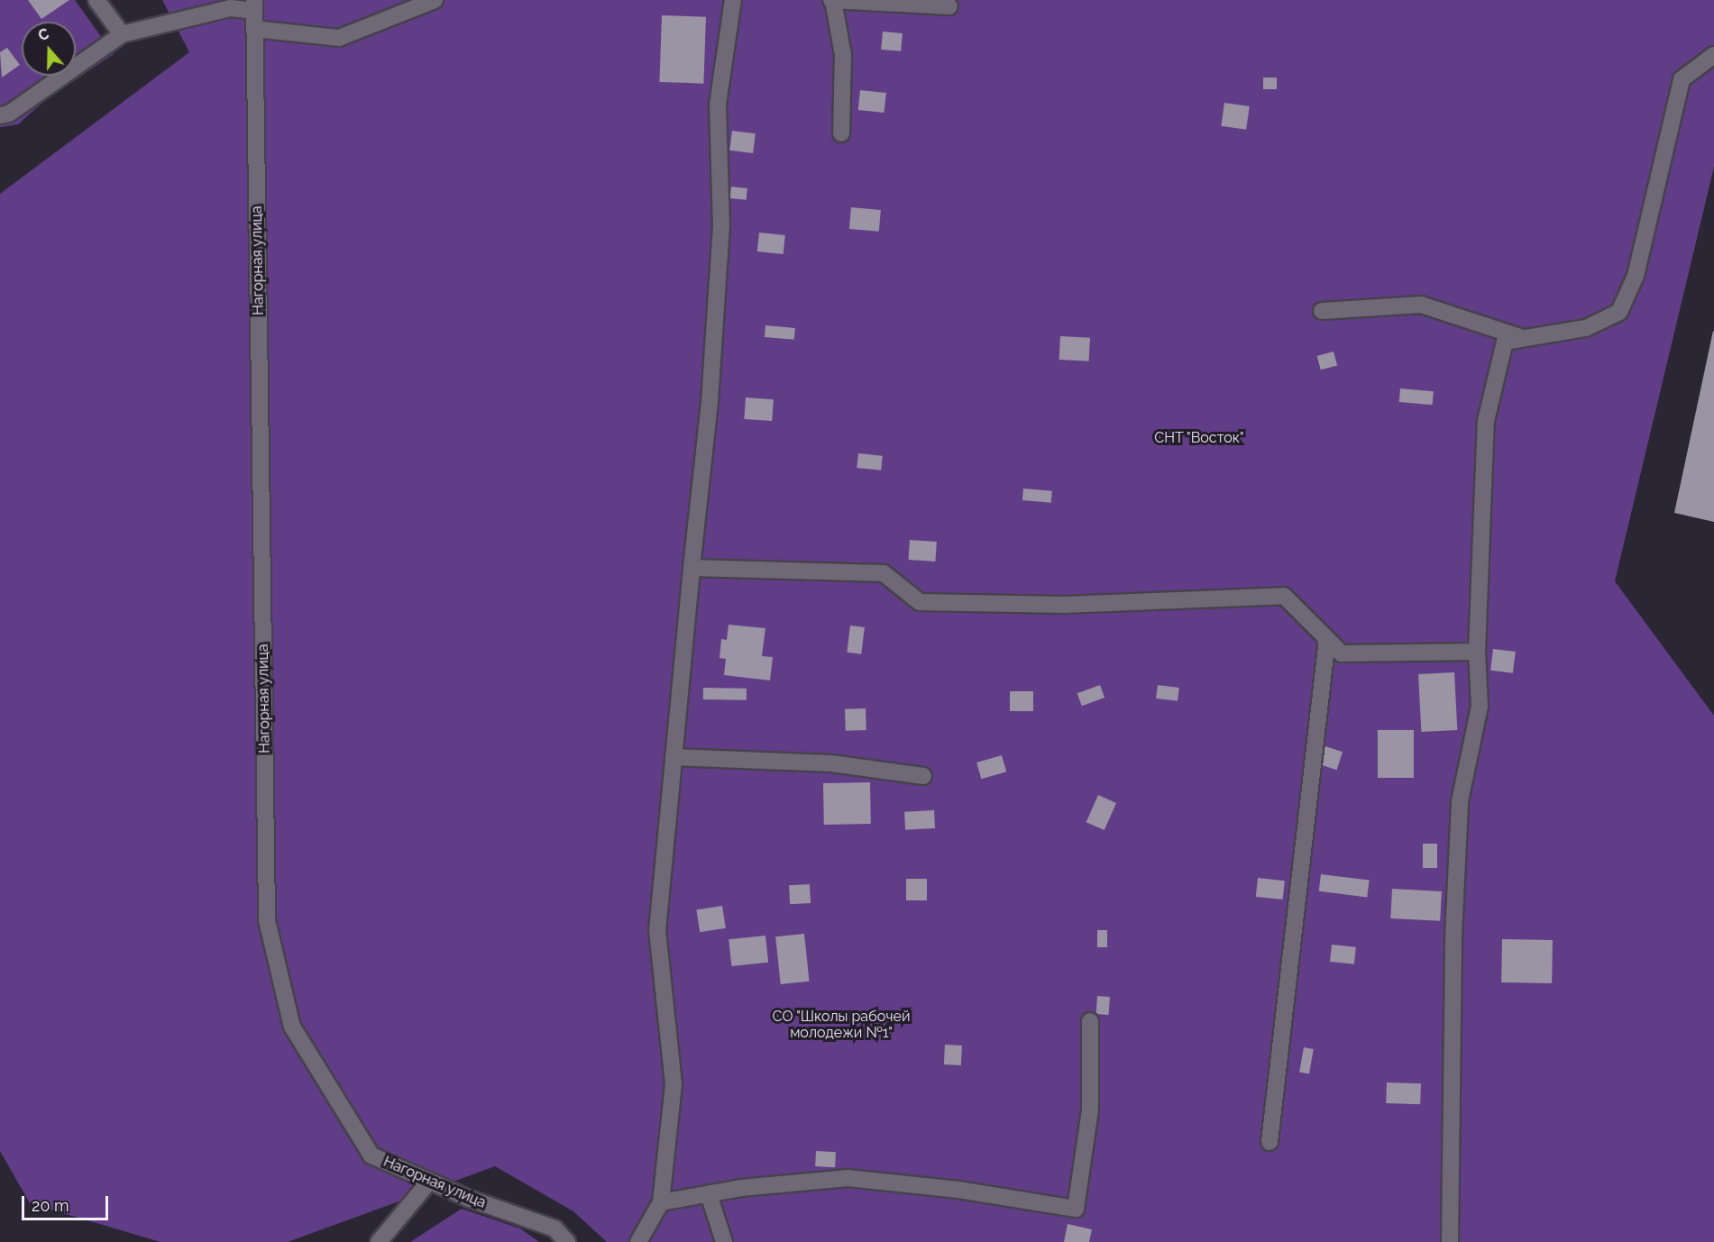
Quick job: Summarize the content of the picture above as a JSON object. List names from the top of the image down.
{
  "streets": {
    "street": ["Нагорная улица"]
  },
  "parks": ["СНТ \"Восток\"", "СО \"Школы рабочей молодежи №1\""],
  "scale_bar": "20 m",
  "north": "top"
}
